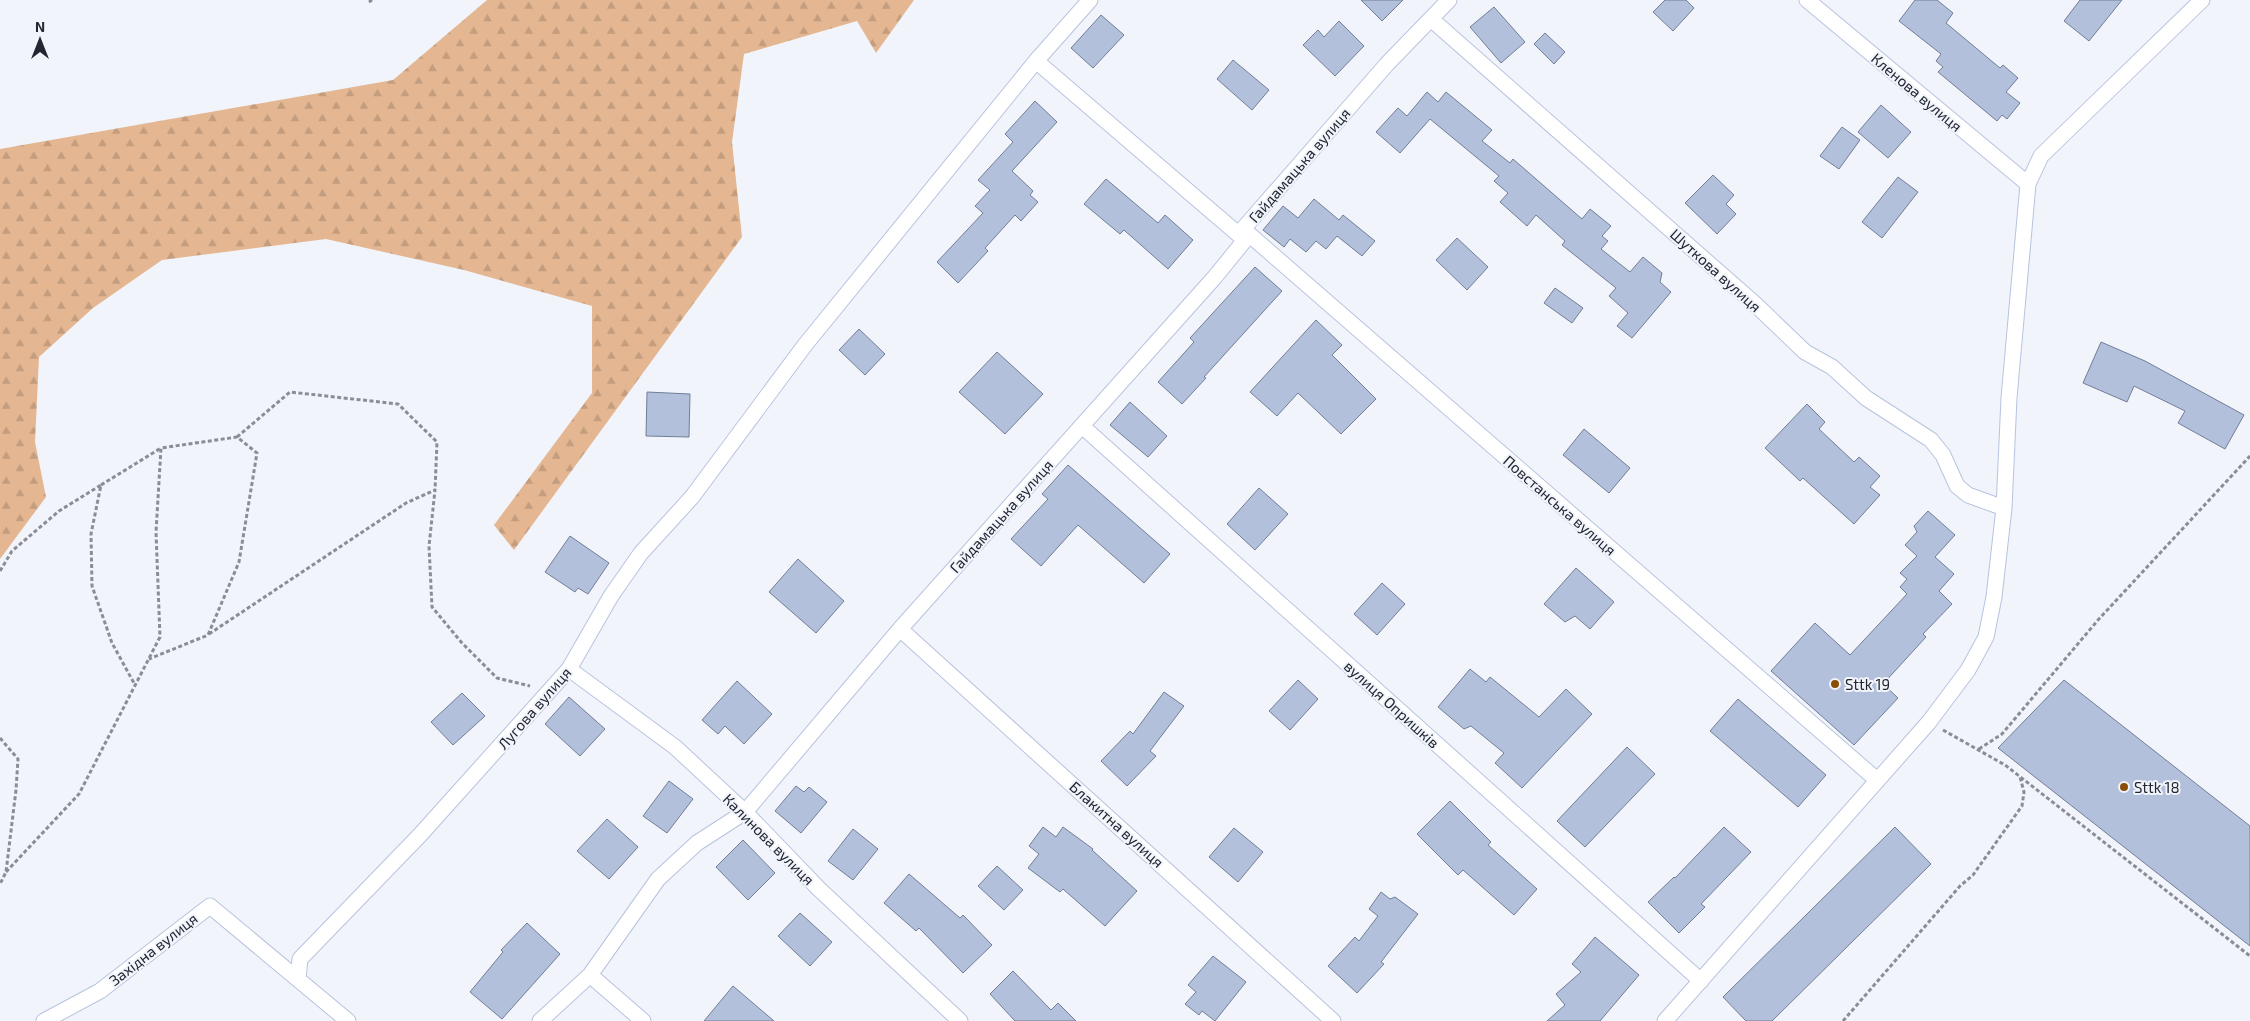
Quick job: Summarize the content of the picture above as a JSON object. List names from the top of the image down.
{
  "streets": {
    "street": [
      "Кленова вулиця",
      "Гайдамацька вулиця",
      "Шуткова вулиця",
      "Повстанська вулиця",
      "вулиця Опришків",
      "Лугова вулиця",
      "Блакитна вулиця",
      "Калинова вулиця",
      "Західна вулиця"
    ]
  },
  "crossings": [
    ["Гайдамацька вулиця", "Шуткова вулиця"],
    ["Гайдамацька вулиця", "Повстанська вулиця"],
    ["Гайдамацька вулиця", "вулиця Опришків"],
    ["Гайдамацька вулиця", "Блакитна вулиця"],
    ["Гайдамацька вулиця", "Калинова вулиця"],
    ["Повстанська вулиця", "Лугова вулиця"],
    ["Лугова вулиця", "Калинова вулиця"],
    ["Лугова вулиця", "Західна вулиця"]
  ],
  "places": ["Sttk 19", "Sttk 18"],
  "north": "top"
}
